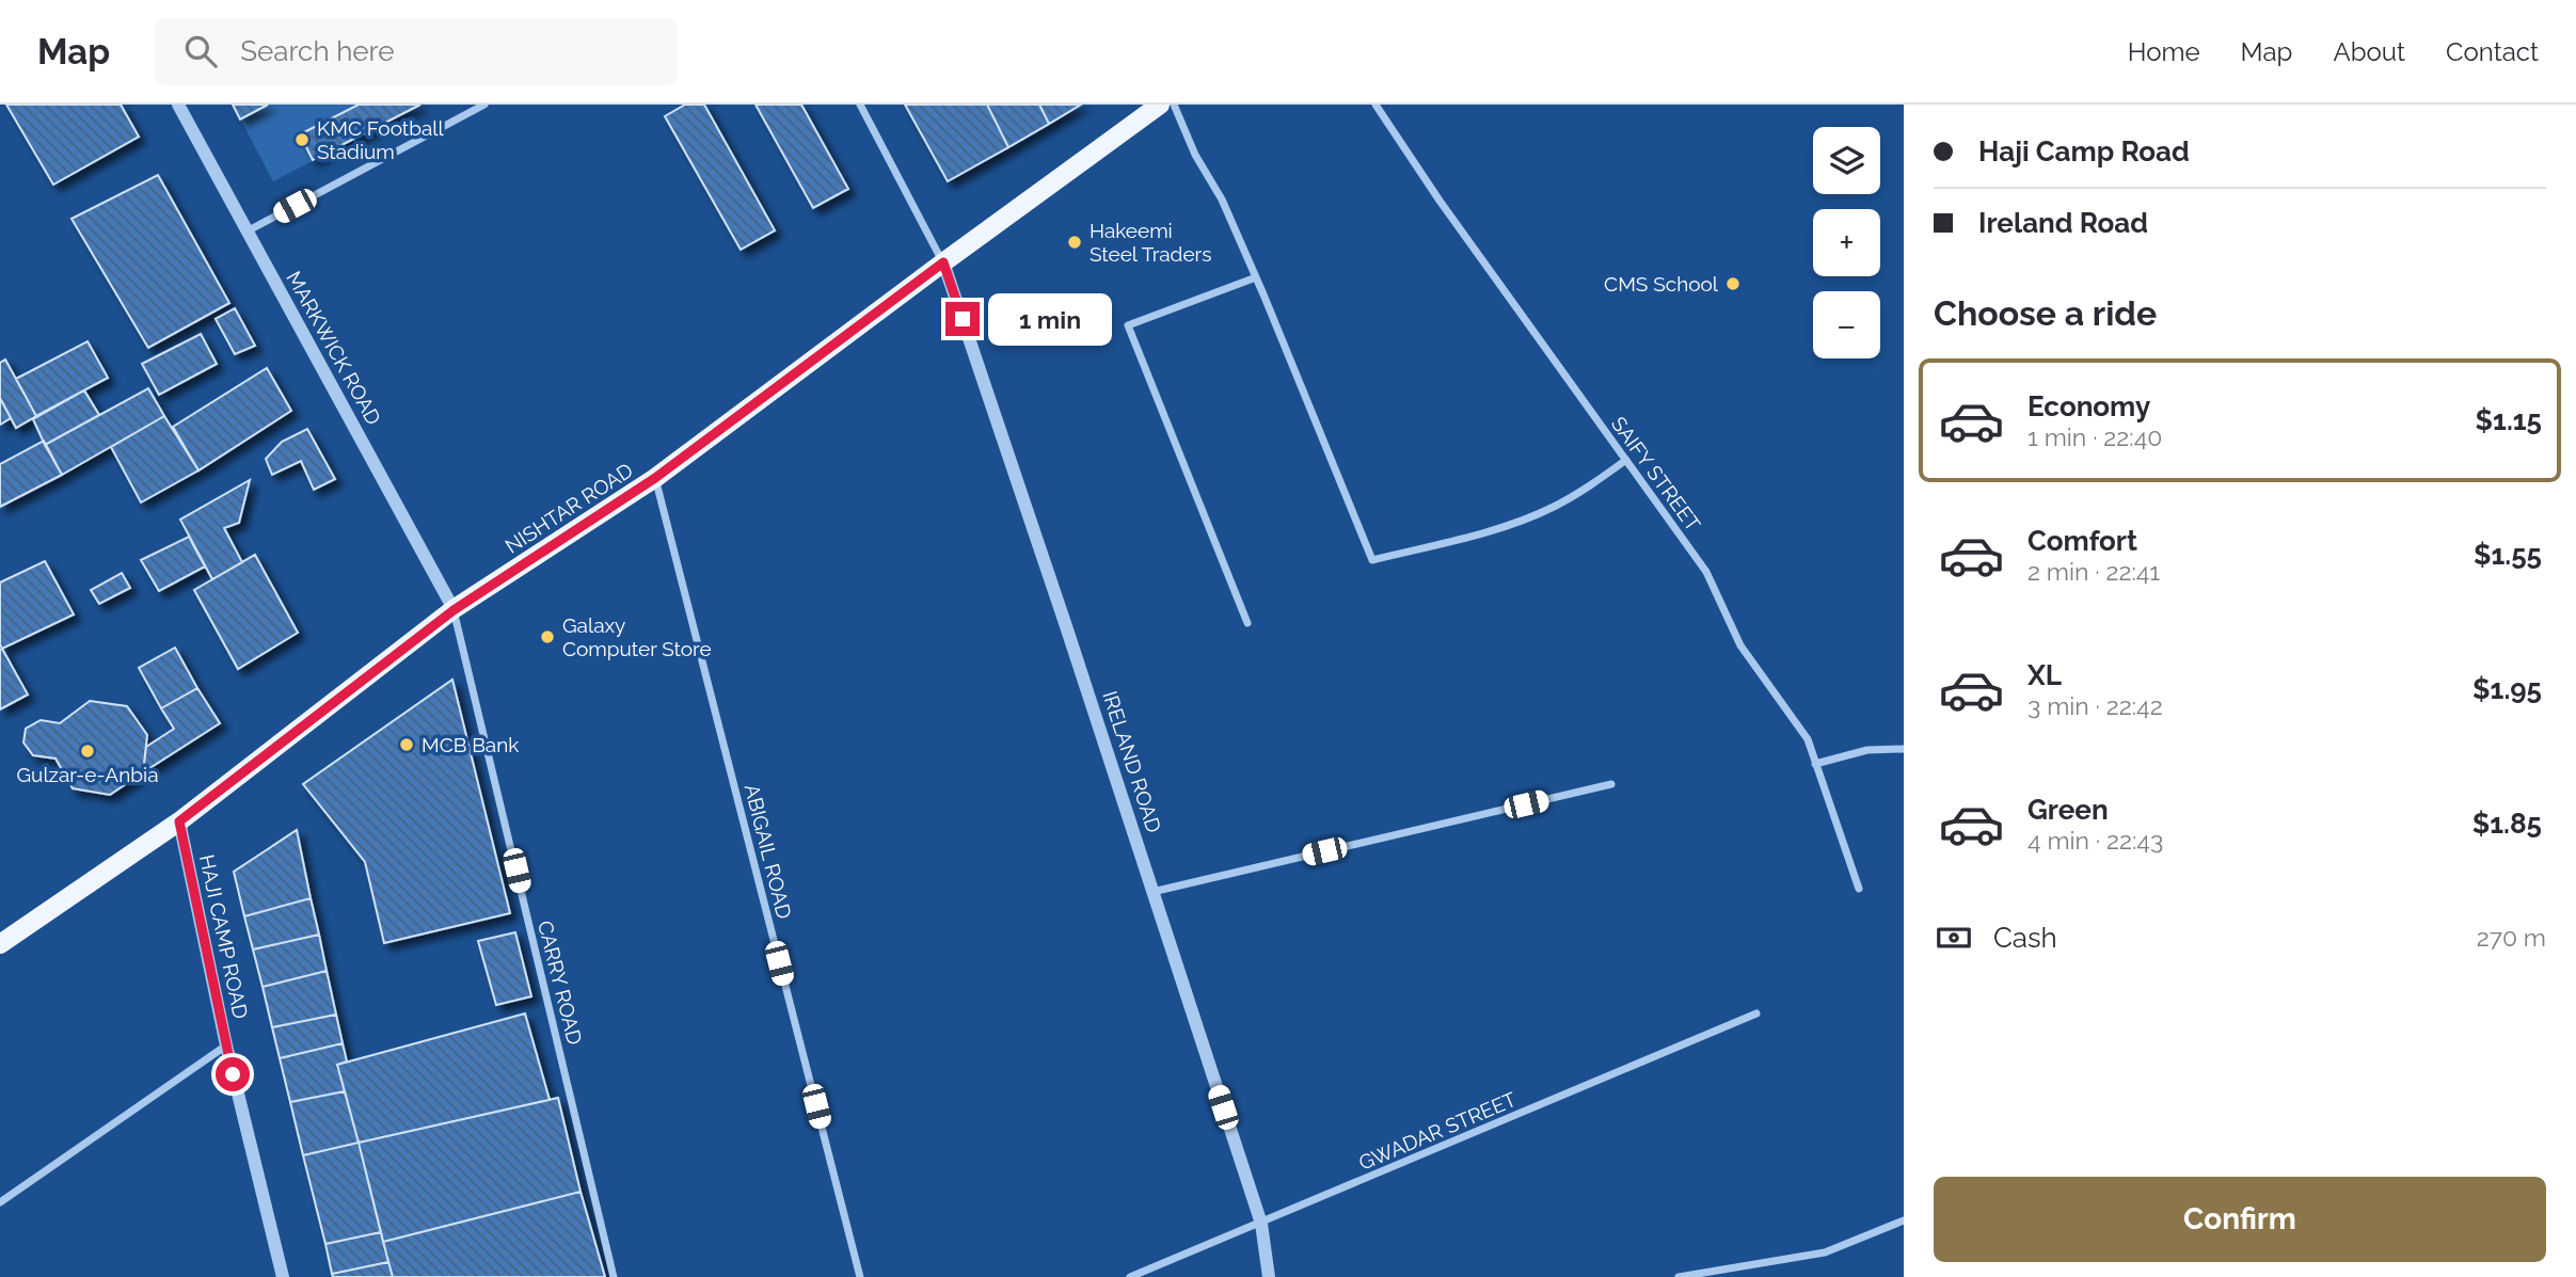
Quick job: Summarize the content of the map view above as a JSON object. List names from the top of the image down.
{
  "streets": {
    "main road": ["NISHTAR ROAD"],
    "street": [
      "MARKWICK ROAD",
      "SAIFY STREET",
      "IRELAND ROAD",
      "ABIGAIL ROAD",
      "HAJI CAMP ROAD",
      "CARRY ROAD",
      "GWADAR STREET"
    ]
  },
  "crossings": [
    ["MARKWICK ROAD", "NISHTAR ROAD"],
    ["MARKWICK ROAD", "CARRY ROAD"],
    ["NISHTAR ROAD", "IRELAND ROAD"],
    ["NISHTAR ROAD", "ABIGAIL ROAD"],
    ["NISHTAR ROAD", "HAJI CAMP ROAD"],
    ["NISHTAR ROAD", "CARRY ROAD"],
    ["IRELAND ROAD", "GWADAR STREET"]
  ],
  "places": [
    "KMC Football Stadium",
    "Hakeemi Steel Traders",
    "CMS School",
    "Galaxy Computer Store",
    "MCB Bank",
    "Gulzar-e-Anbia"
  ],
  "page": {
    "header": "Map",
    "search": "Search here",
    "nav": [
      "Home",
      "Map",
      "About",
      "Contact"
    ],
    "banner": ["Haji Camp Road", "Ireland Road"],
    "map_buttons": ["+", "−"],
    "heading": "Choose a ride",
    "bubble": "1 min",
    "list": [
      {
        "name": "Economy",
        "note": "1 min · 22:40",
        "value": "$1.15"
      },
      {
        "name": "Comfort",
        "note": "2 min · 22:41",
        "value": "$1.55"
      },
      {
        "name": "XL",
        "note": "3 min · 22:42",
        "value": "$1.95"
      },
      {
        "name": "Green",
        "note": "4 min · 22:43",
        "value": "$1.85"
      }
    ],
    "pay": ["Cash", "270 m"],
    "buttons": "Confirm"
  }
}
